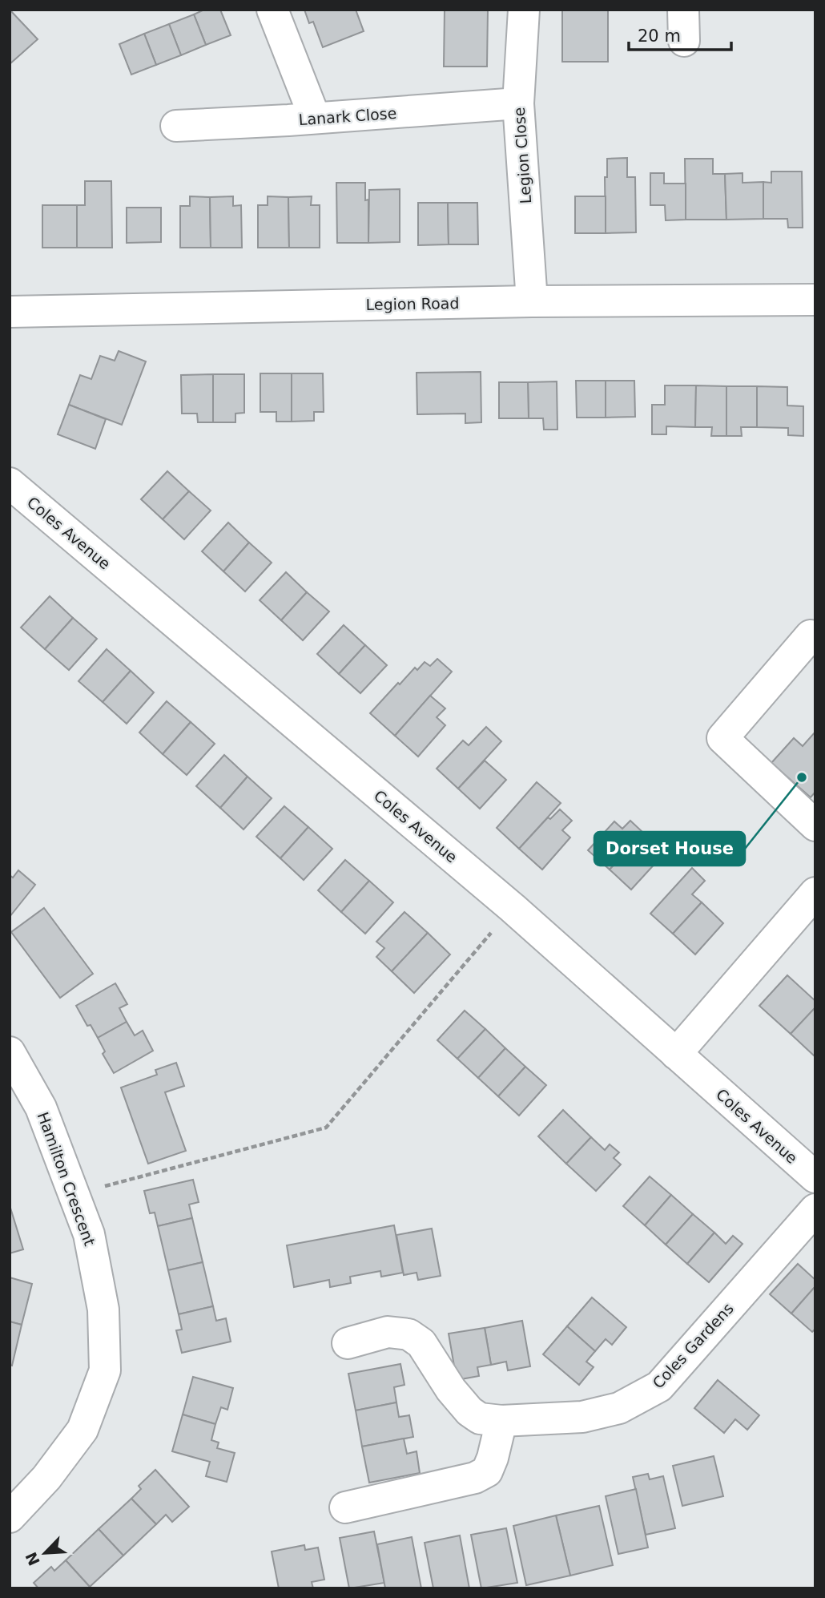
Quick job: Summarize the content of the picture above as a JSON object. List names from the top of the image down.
{
  "streets": {
    "street": [
      "Lanark Close",
      "Legion Close",
      "Legion Road",
      "Coles Avenue",
      "Hamilton Crescent",
      "Coles Gardens"
    ]
  },
  "crossings": [
    ["Lanark Close", "Legion Close"],
    ["Legion Close", "Legion Road"]
  ],
  "places": ["Dorset House"],
  "scale_bar": "20 m",
  "north": "bottom left"
}
